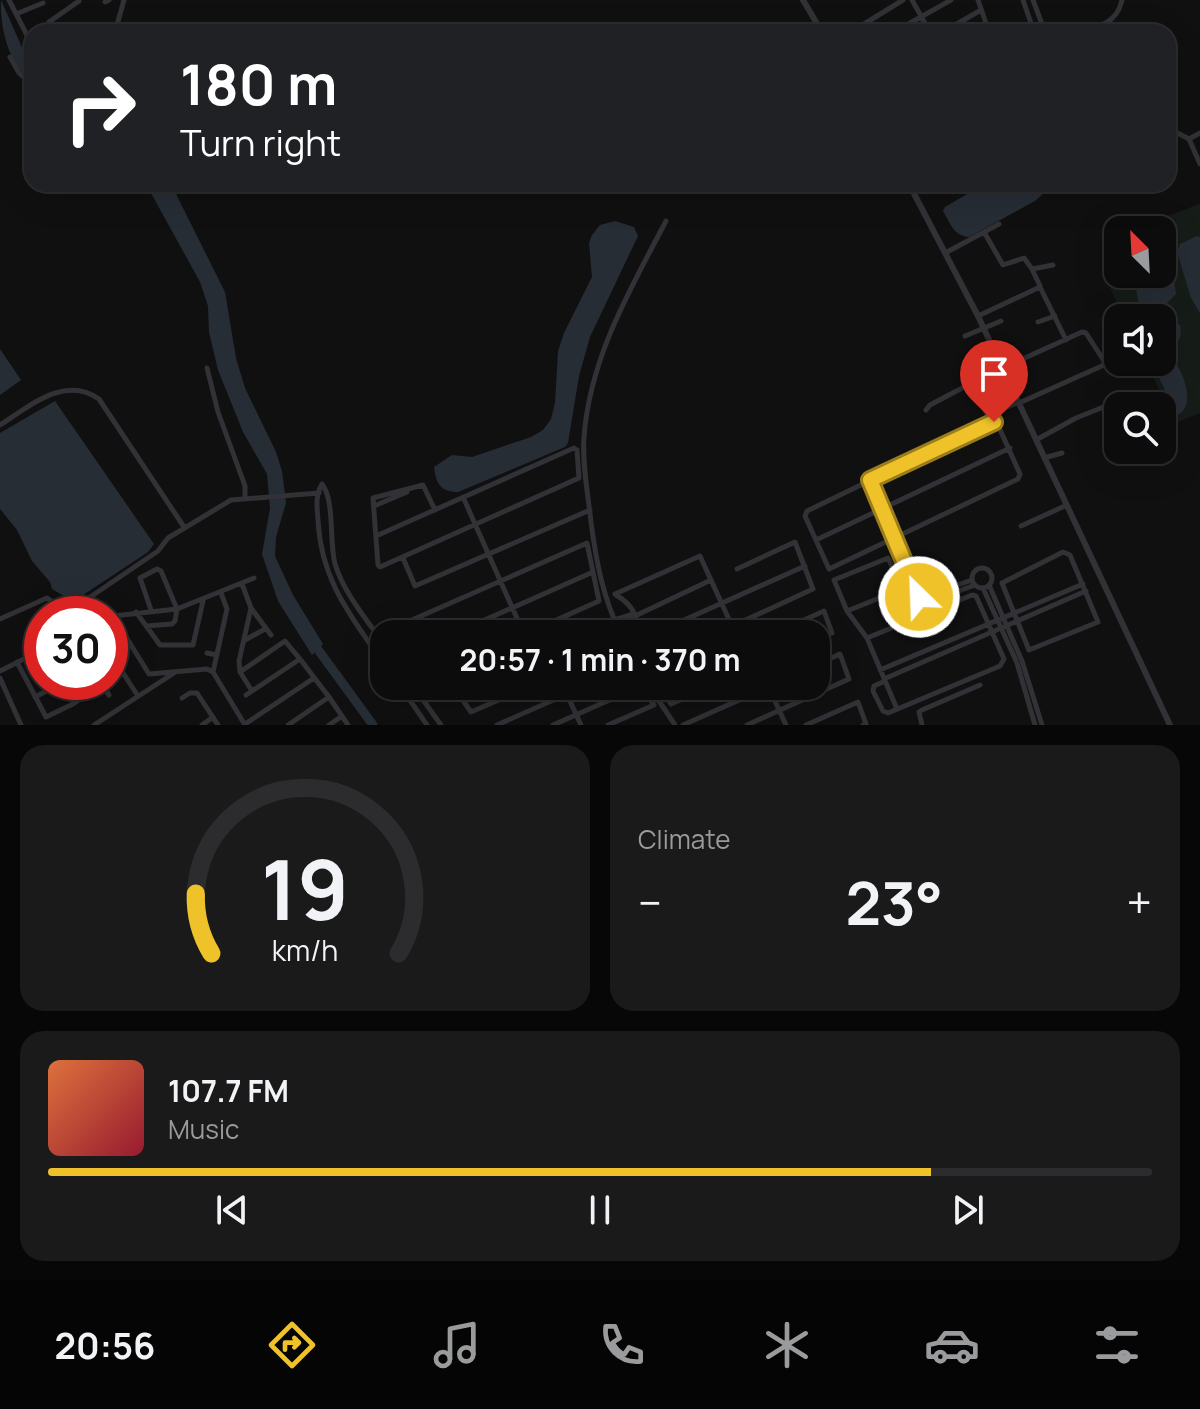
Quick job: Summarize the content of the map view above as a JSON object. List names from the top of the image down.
{
  "north": "top left",
  "page": {
    "turn": ["180 m", "Turn right"],
    "limit": "30",
    "trip": "20:57 · 1 min · 370 m",
    "tile": "Climate",
    "heat": ["−", "23°", "+"],
    "song": ["107.7 FM", "Music"],
    "tabs": "20:56",
    "gauge": ["19", "km/h"]
  }
}
